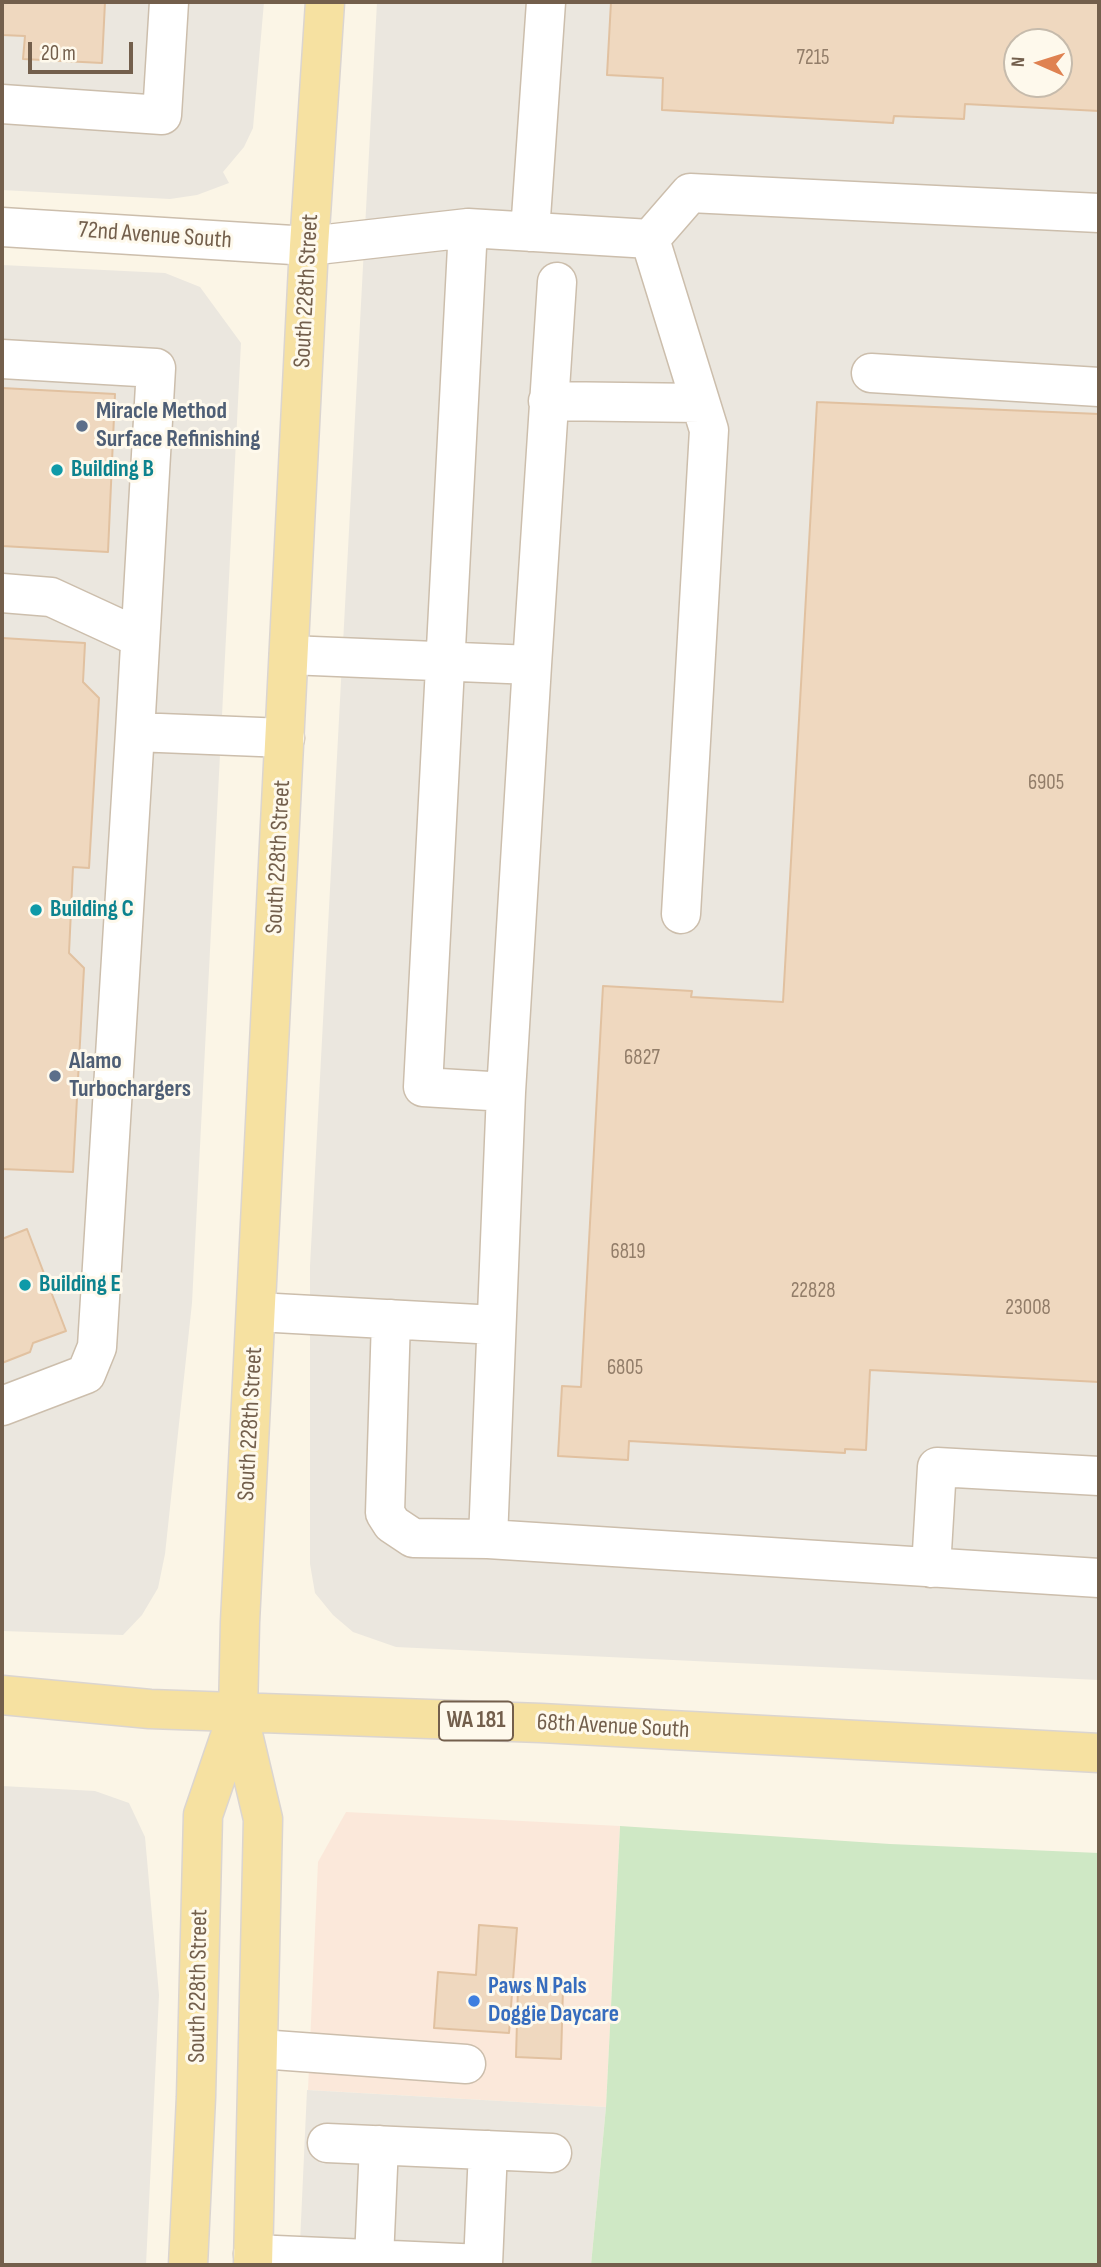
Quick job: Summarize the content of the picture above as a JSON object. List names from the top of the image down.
{
  "streets": {
    "main road": ["South 228th Street", "WA 181", "68th Avenue South"],
    "street": ["72nd Avenue South"]
  },
  "crossings": [
    ["72nd Avenue South", "South 228th Street"],
    ["South 228th Street", "68th Avenue South"]
  ],
  "places": [
    "Miracle Method Surface Refinishing",
    "Building B",
    "Building C",
    "Alamo Turbochargers",
    "Building E",
    "Paws N Pals Doggie Daycare"
  ],
  "house_numbers": [
    "7215",
    "6905",
    "6827",
    "6819",
    "22828",
    "23008",
    "6805"
  ],
  "scale_bar": "20 m",
  "north": "left"
}
